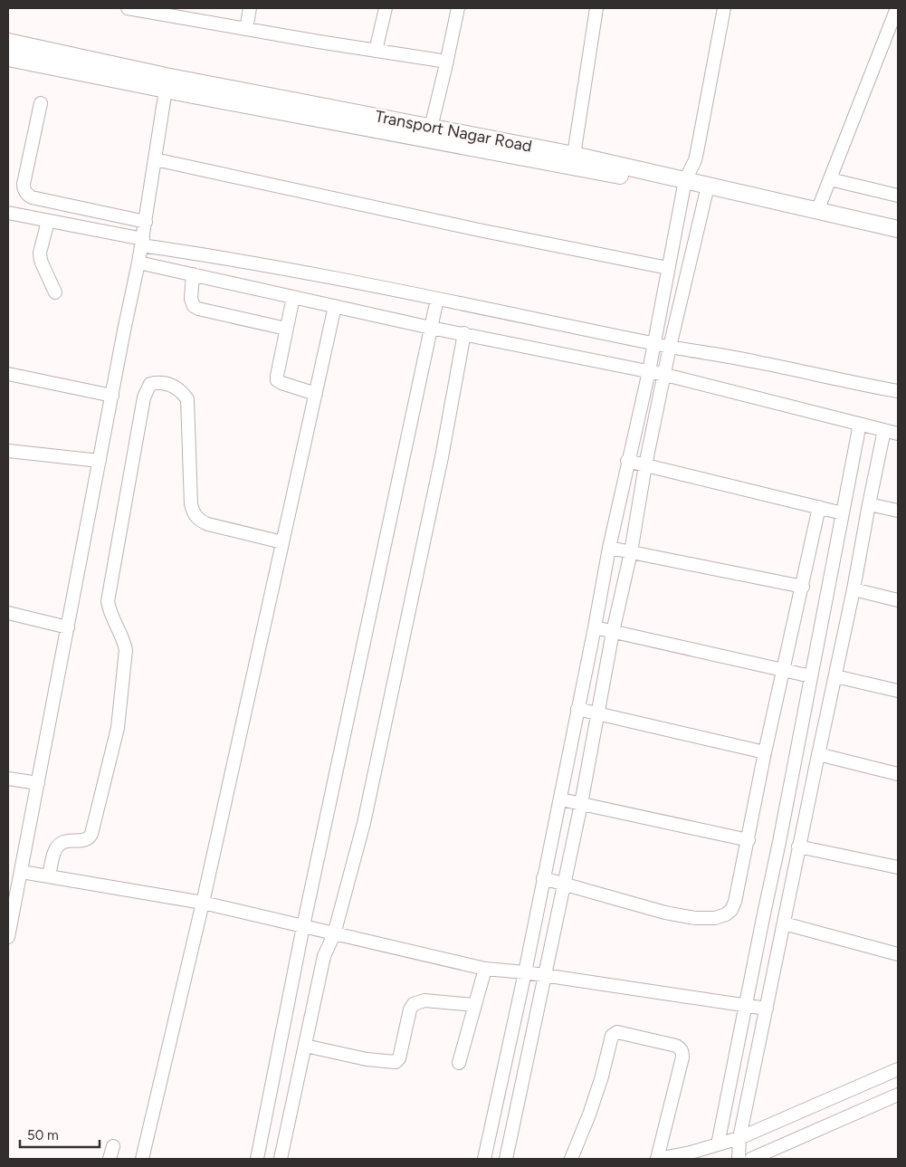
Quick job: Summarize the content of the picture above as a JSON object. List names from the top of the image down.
{
  "streets": {
    "main road": ["Transport Nagar Road"]
  },
  "scale_bar": "50 m"
}
